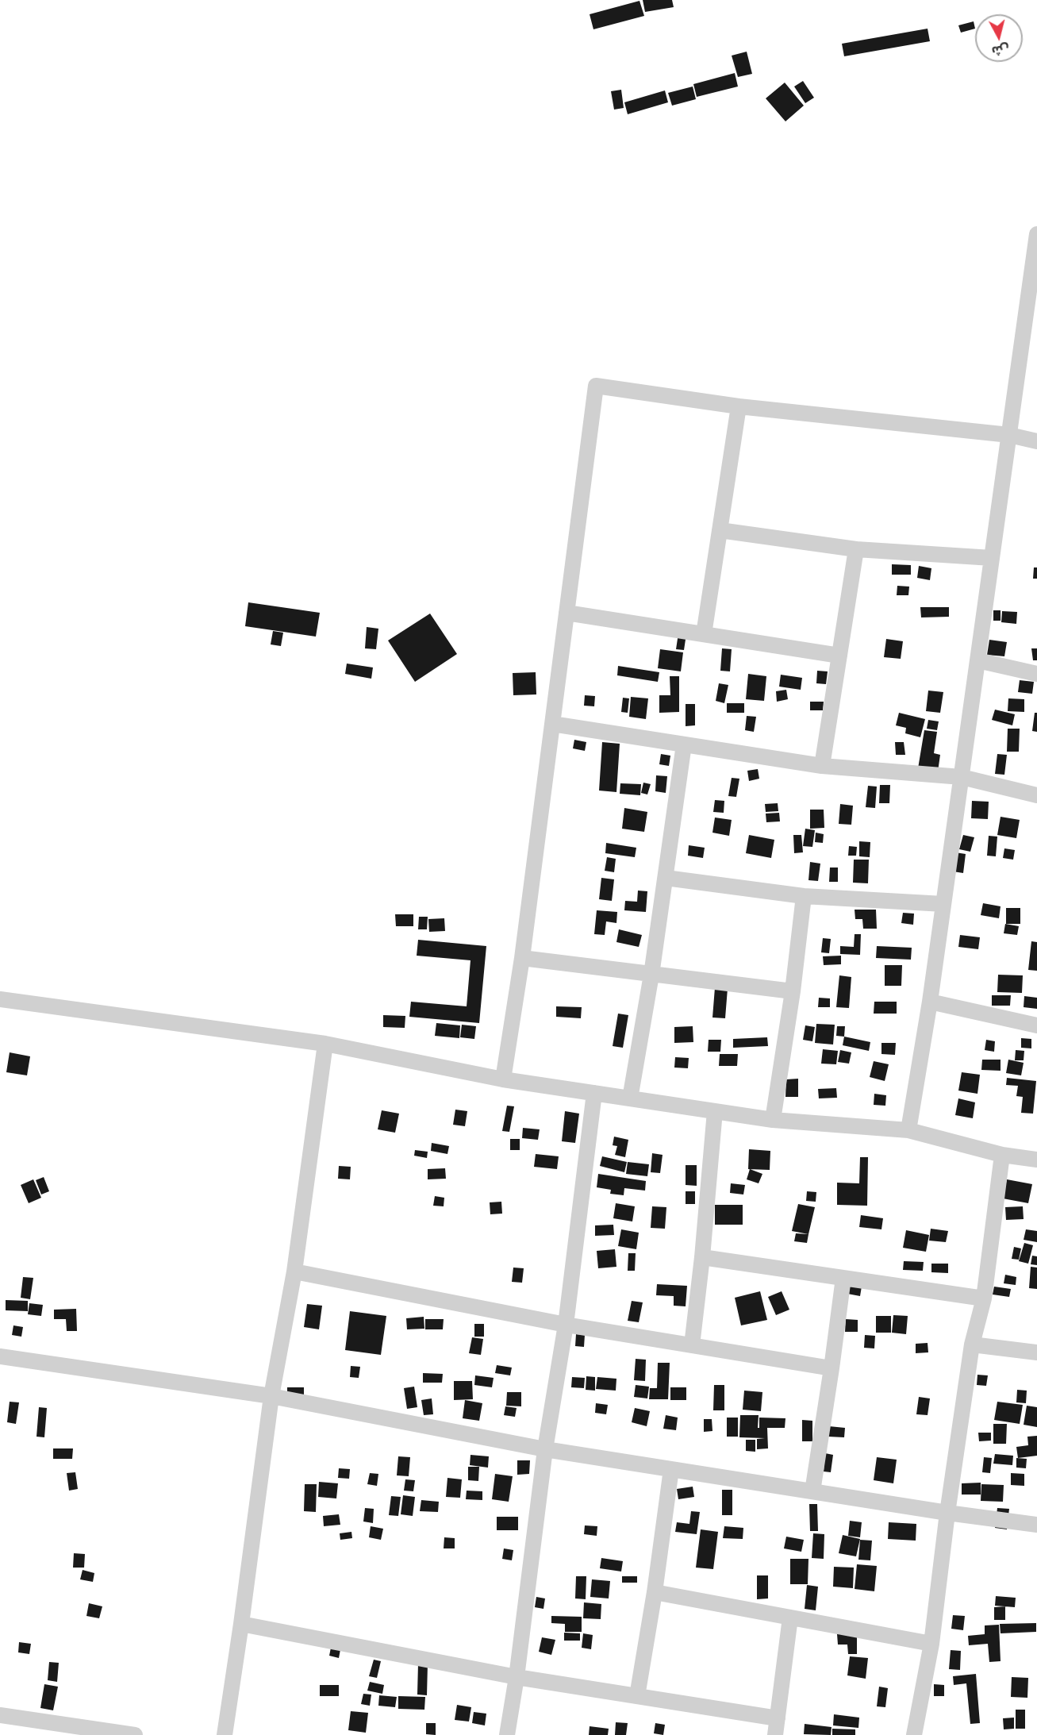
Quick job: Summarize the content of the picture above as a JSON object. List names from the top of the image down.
{
  "north": "bottom"
}
